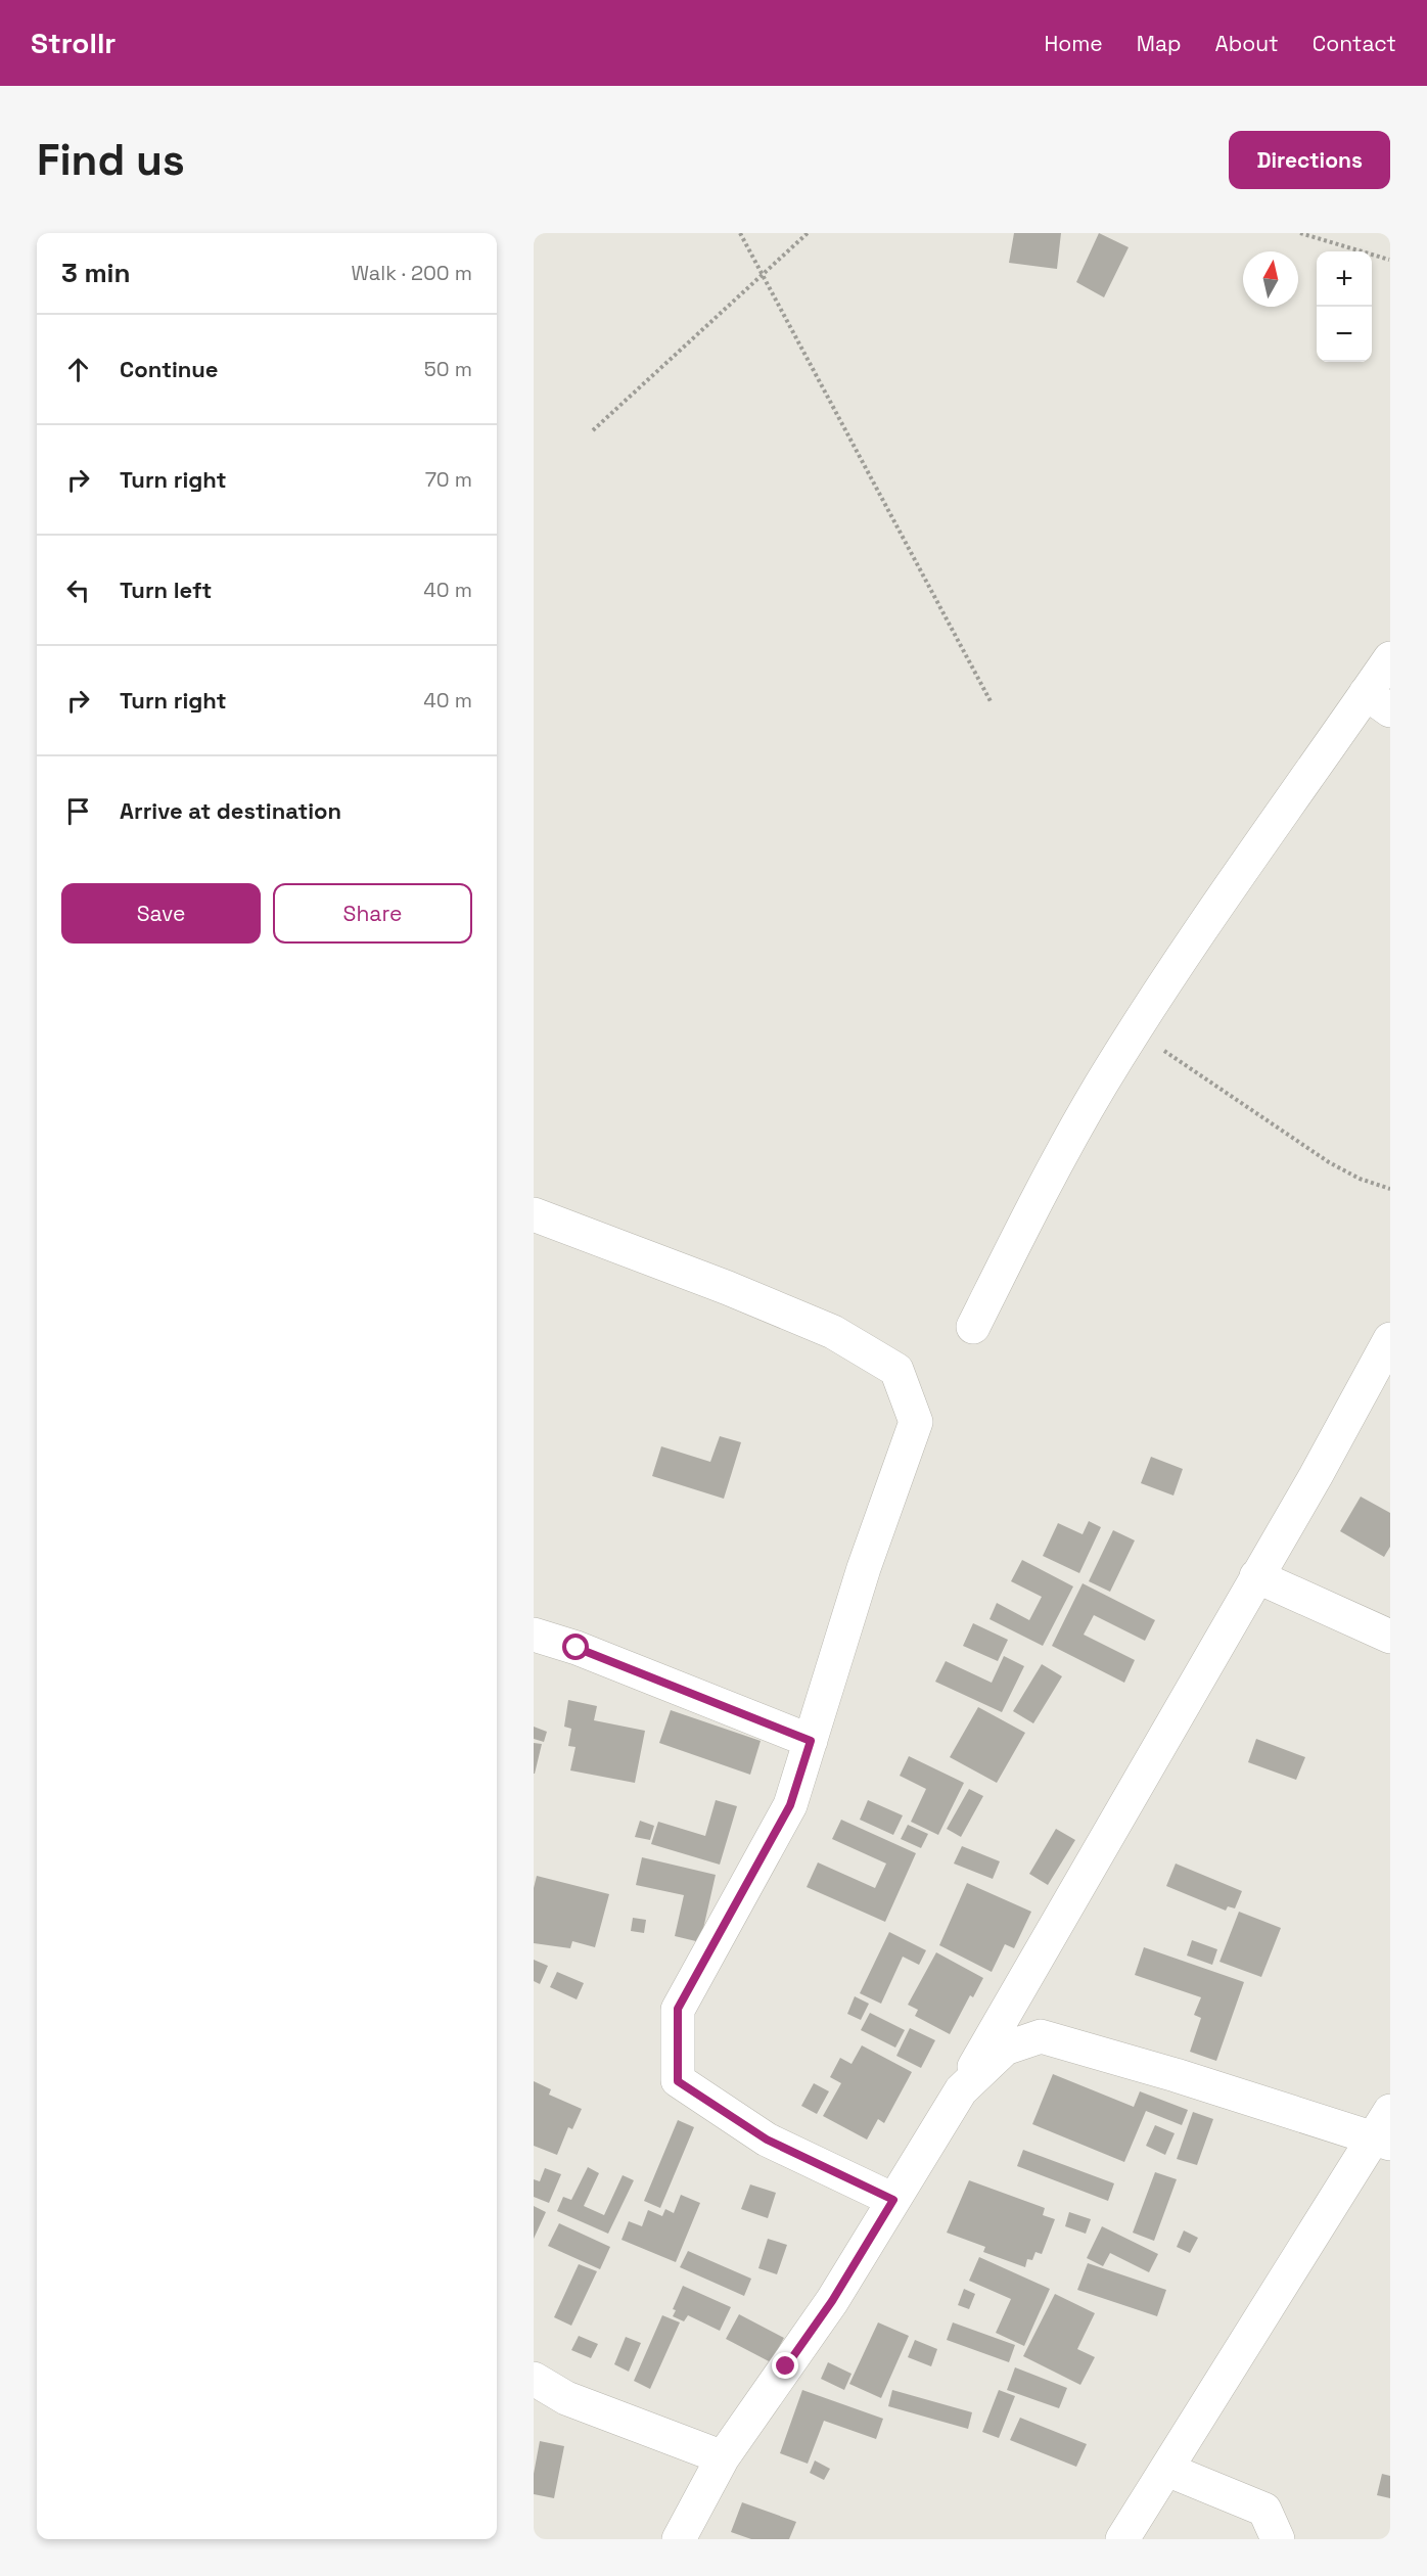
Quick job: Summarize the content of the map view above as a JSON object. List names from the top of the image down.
{
  "north": "top",
  "page": {
    "header": "Strollr",
    "nav": [
      "Home",
      "Map",
      "About",
      "Contact"
    ],
    "buttons": [
      "Directions",
      ["Save", "Share"]
    ],
    "title": "Find us",
    "heading": ["3 min", "Walk · 200 m"],
    "map_buttons": ["+", "−"],
    "list": [
      ["Continue", "50 m"],
      ["Turn right", "70 m"],
      ["Turn left", "40 m"],
      ["Turn right", "40 m"],
      "Arrive at destination"
    ]
  }
}
